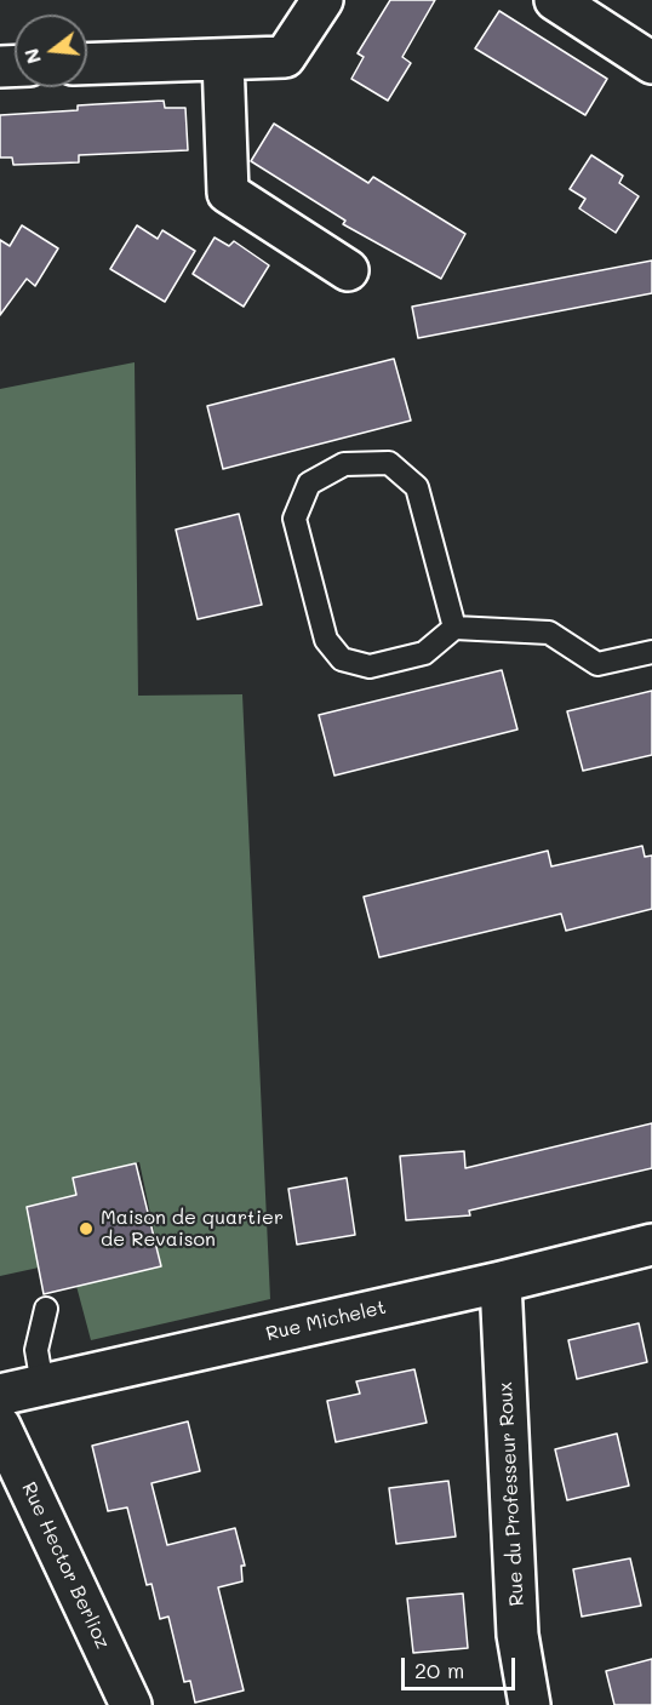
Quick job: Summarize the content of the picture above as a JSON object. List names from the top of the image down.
{
  "streets": {
    "street": ["Rue Michelet", "Rue du Professeur Roux", "Rue Hector Berlioz"]
  },
  "crossings": [
    ["Rue Michelet", "Rue du Professeur Roux"]
  ],
  "places": ["Maison de quartier de Revaison"],
  "scale_bar": "20 m",
  "north": "left"
}
